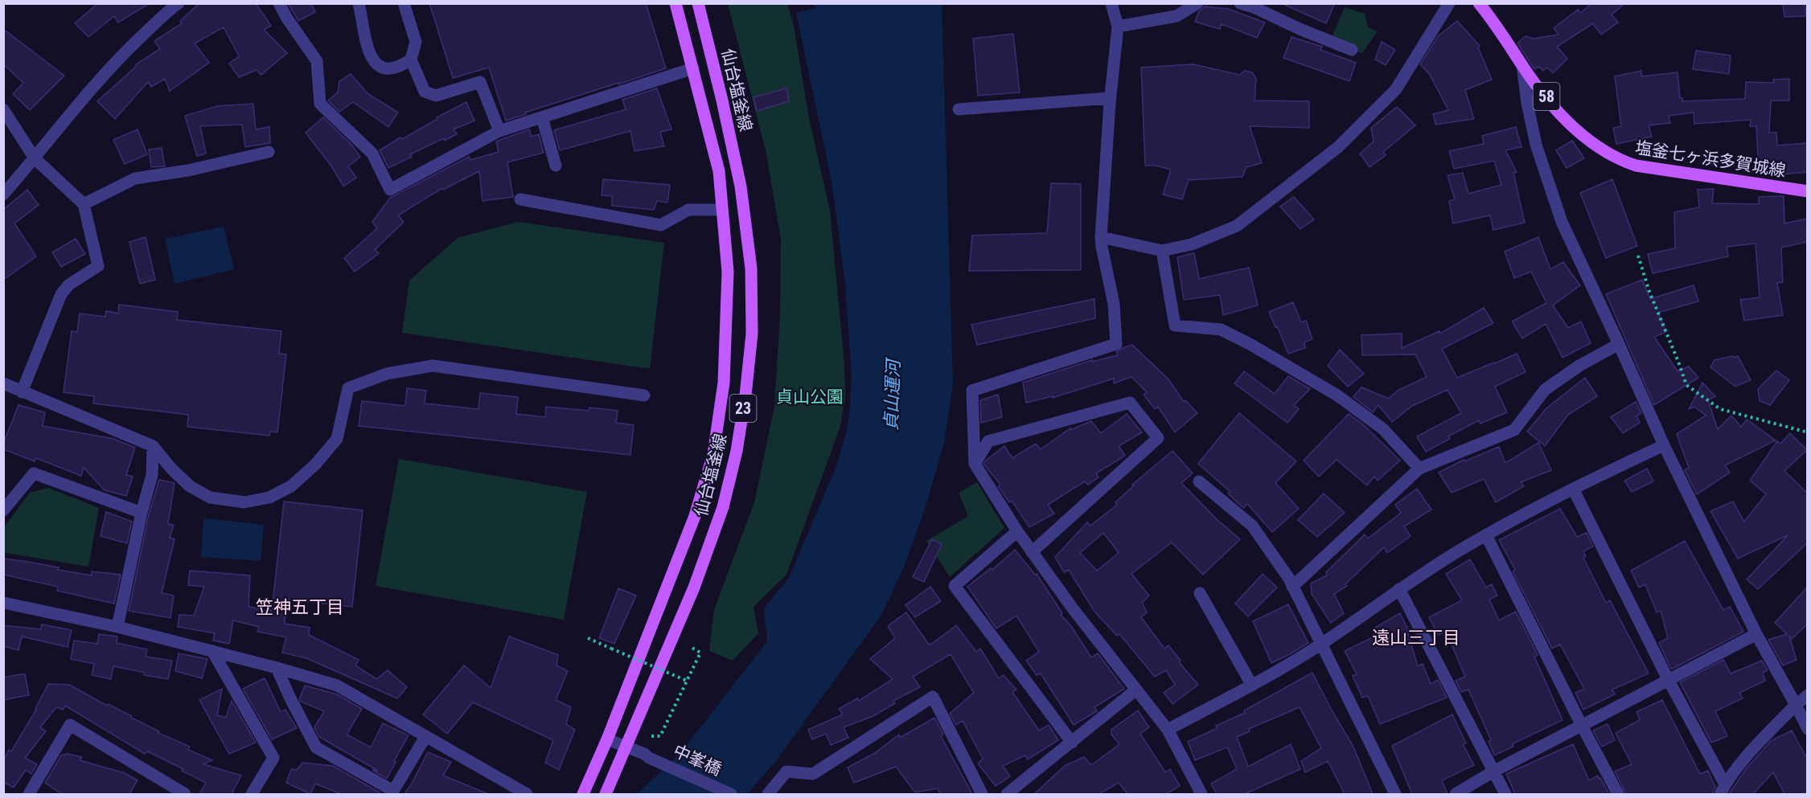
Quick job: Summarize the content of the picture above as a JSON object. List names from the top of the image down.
{
  "streets": {
    "main road": [
      "仙台塩釜線",
      "58",
      "塩釜七ヶ浜多賀城線",
      "23"
    ],
    "street": ["中峯橋"]
  },
  "crossings": [
    ["仙台塩釜線", "中峯橋"]
  ],
  "districts": ["笠神五丁目", "遠山三丁目"],
  "water": ["貞山運河"],
  "parks": ["貞山公園"]
}
